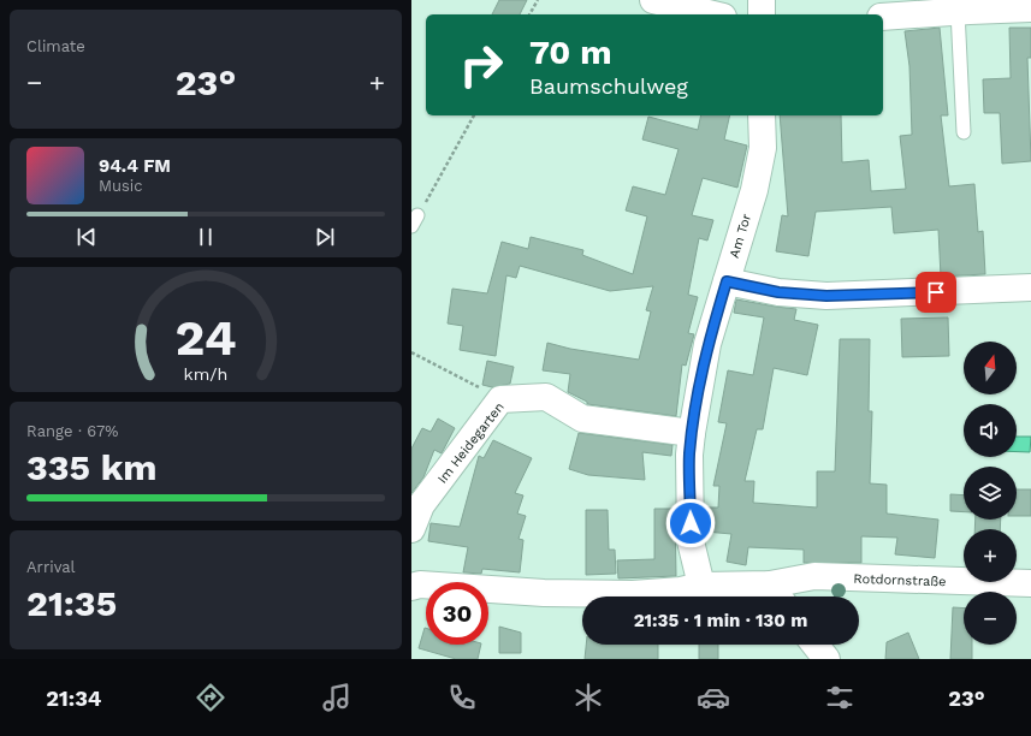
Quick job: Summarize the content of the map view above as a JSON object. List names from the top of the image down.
{
  "streets": {
    "street": ["Am Tor", "Im Heidegarten", "Rotdornstraße"]
  },
  "crossings": [
    ["Am Tor", "Im Heidegarten"],
    ["Am Tor", "Rotdornstraße"]
  ],
  "north": "top",
  "page": {
    "tile": [
      "Climate",
      ["Range · 67%", "335 km"],
      ["Arrival", "21:35"]
    ],
    "turn": ["70 m", "Baumschulweg"],
    "heat": ["−", "23°", "+"],
    "song": ["94.4 FM", "Music"],
    "map_buttons": ["+", "−"],
    "limit": "30",
    "trip": "21:35 · 1 min · 130 m",
    "tabs": ["21:34", "23°"],
    "gauge": ["24", "km/h"]
  }
}
